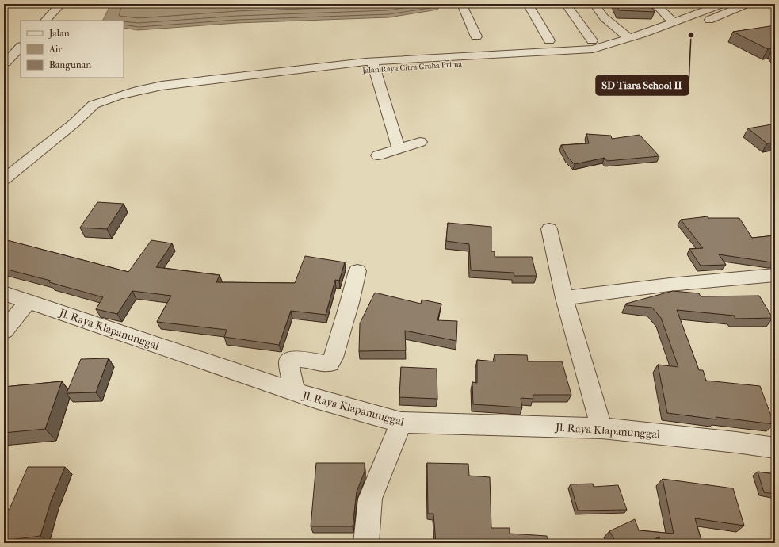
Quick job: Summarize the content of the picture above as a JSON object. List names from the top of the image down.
{
  "streets": {
    "street": ["Jalan Raya Citra Graha Prima", "Jl. Raya Klapanunggal"]
  },
  "places": ["SD Tiara School II"],
  "legend": ["Jalan", "Air", "Bangunan"]
}
